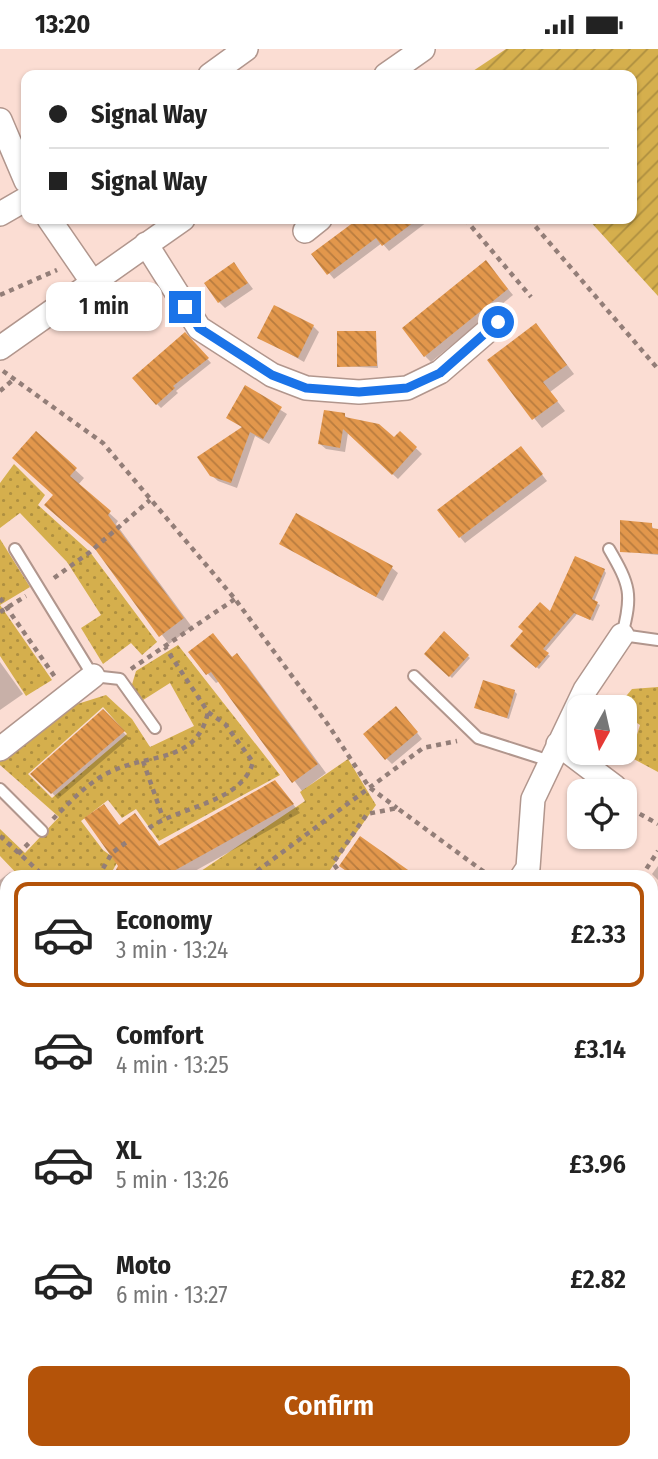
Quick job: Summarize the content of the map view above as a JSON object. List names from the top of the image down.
{
  "north": "bottom",
  "page": {
    "status": "13:20",
    "banner": ["Signal Way", "Signal Way"],
    "bubble": "1 min",
    "list": [
      {
        "name": "Economy",
        "note": "3 min · 13:24",
        "value": "£2.33"
      },
      {
        "name": "Comfort",
        "note": "4 min · 13:25",
        "value": "£3.14"
      },
      {
        "name": "XL",
        "note": "5 min · 13:26",
        "value": "£3.96"
      },
      {
        "name": "Moto",
        "note": "6 min · 13:27",
        "value": "£2.82"
      }
    ],
    "buttons": "Confirm"
  }
}
